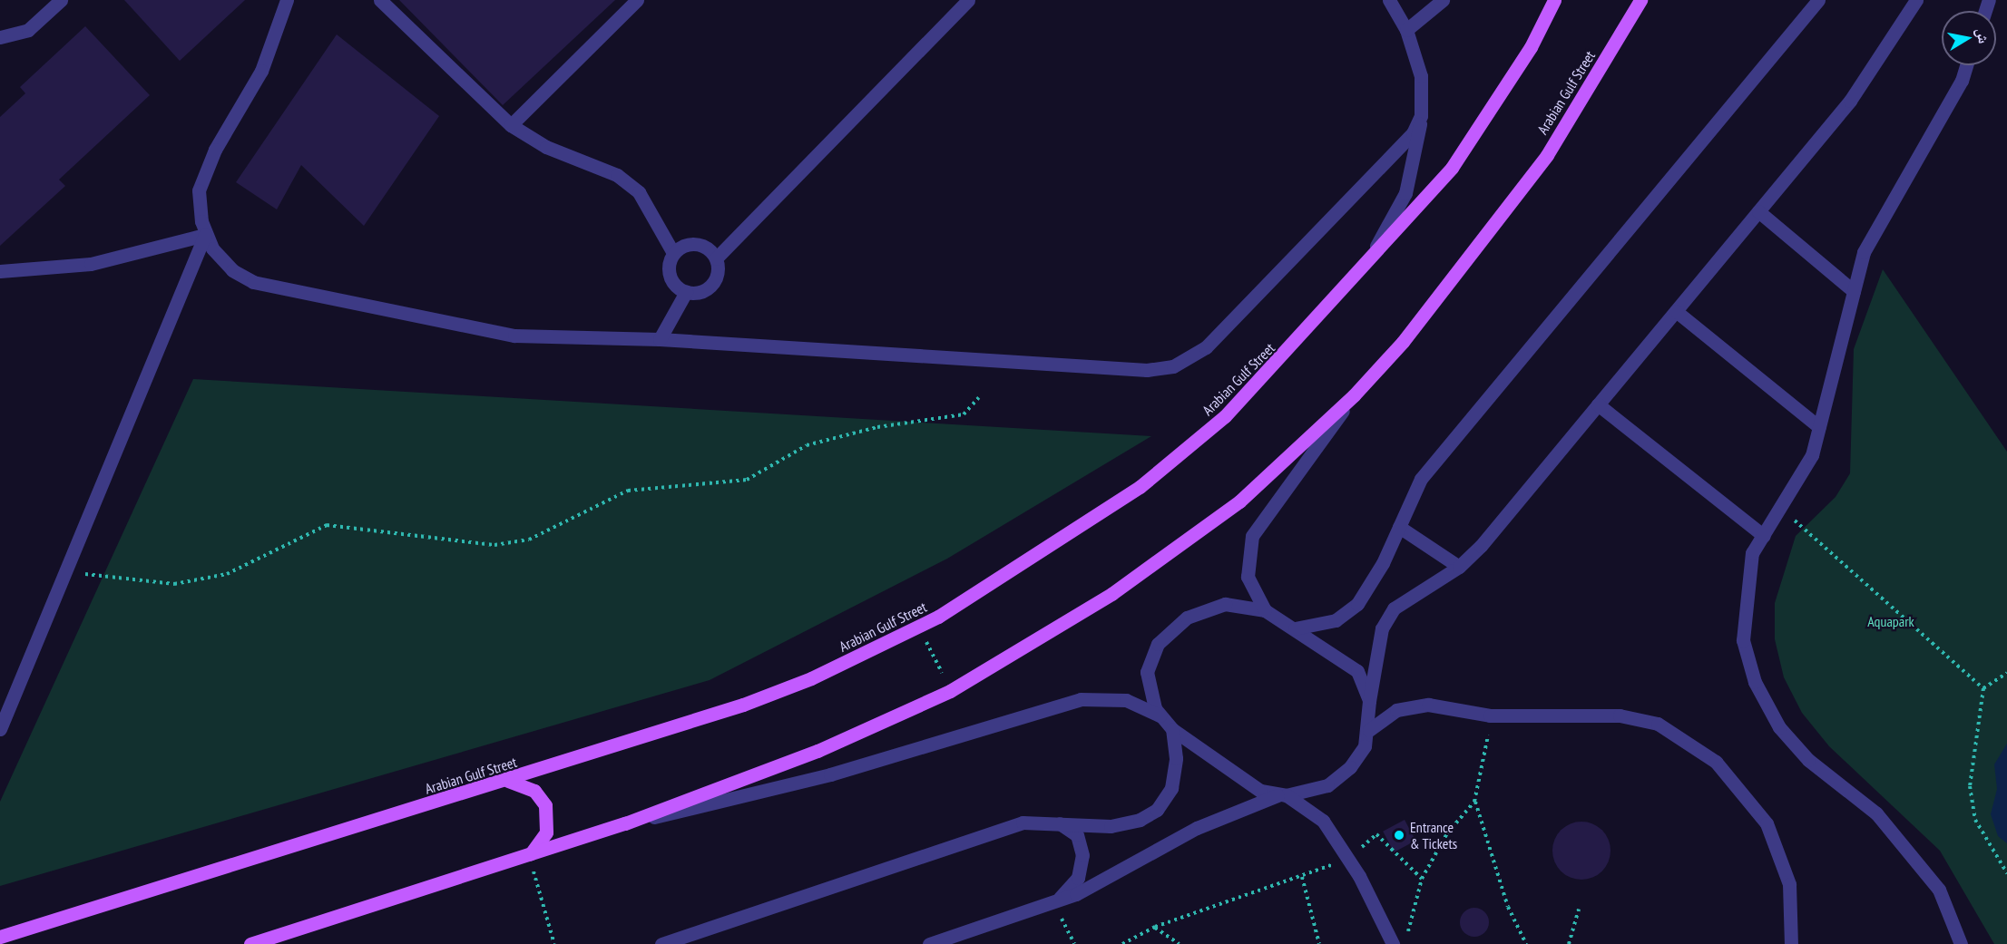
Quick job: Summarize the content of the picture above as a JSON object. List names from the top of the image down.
{
  "streets": {
    "main road": ["Arabian Gulf Street"]
  },
  "parks": ["Aquapark"],
  "places": ["Entrance & Tickets"],
  "north": "right"
}
